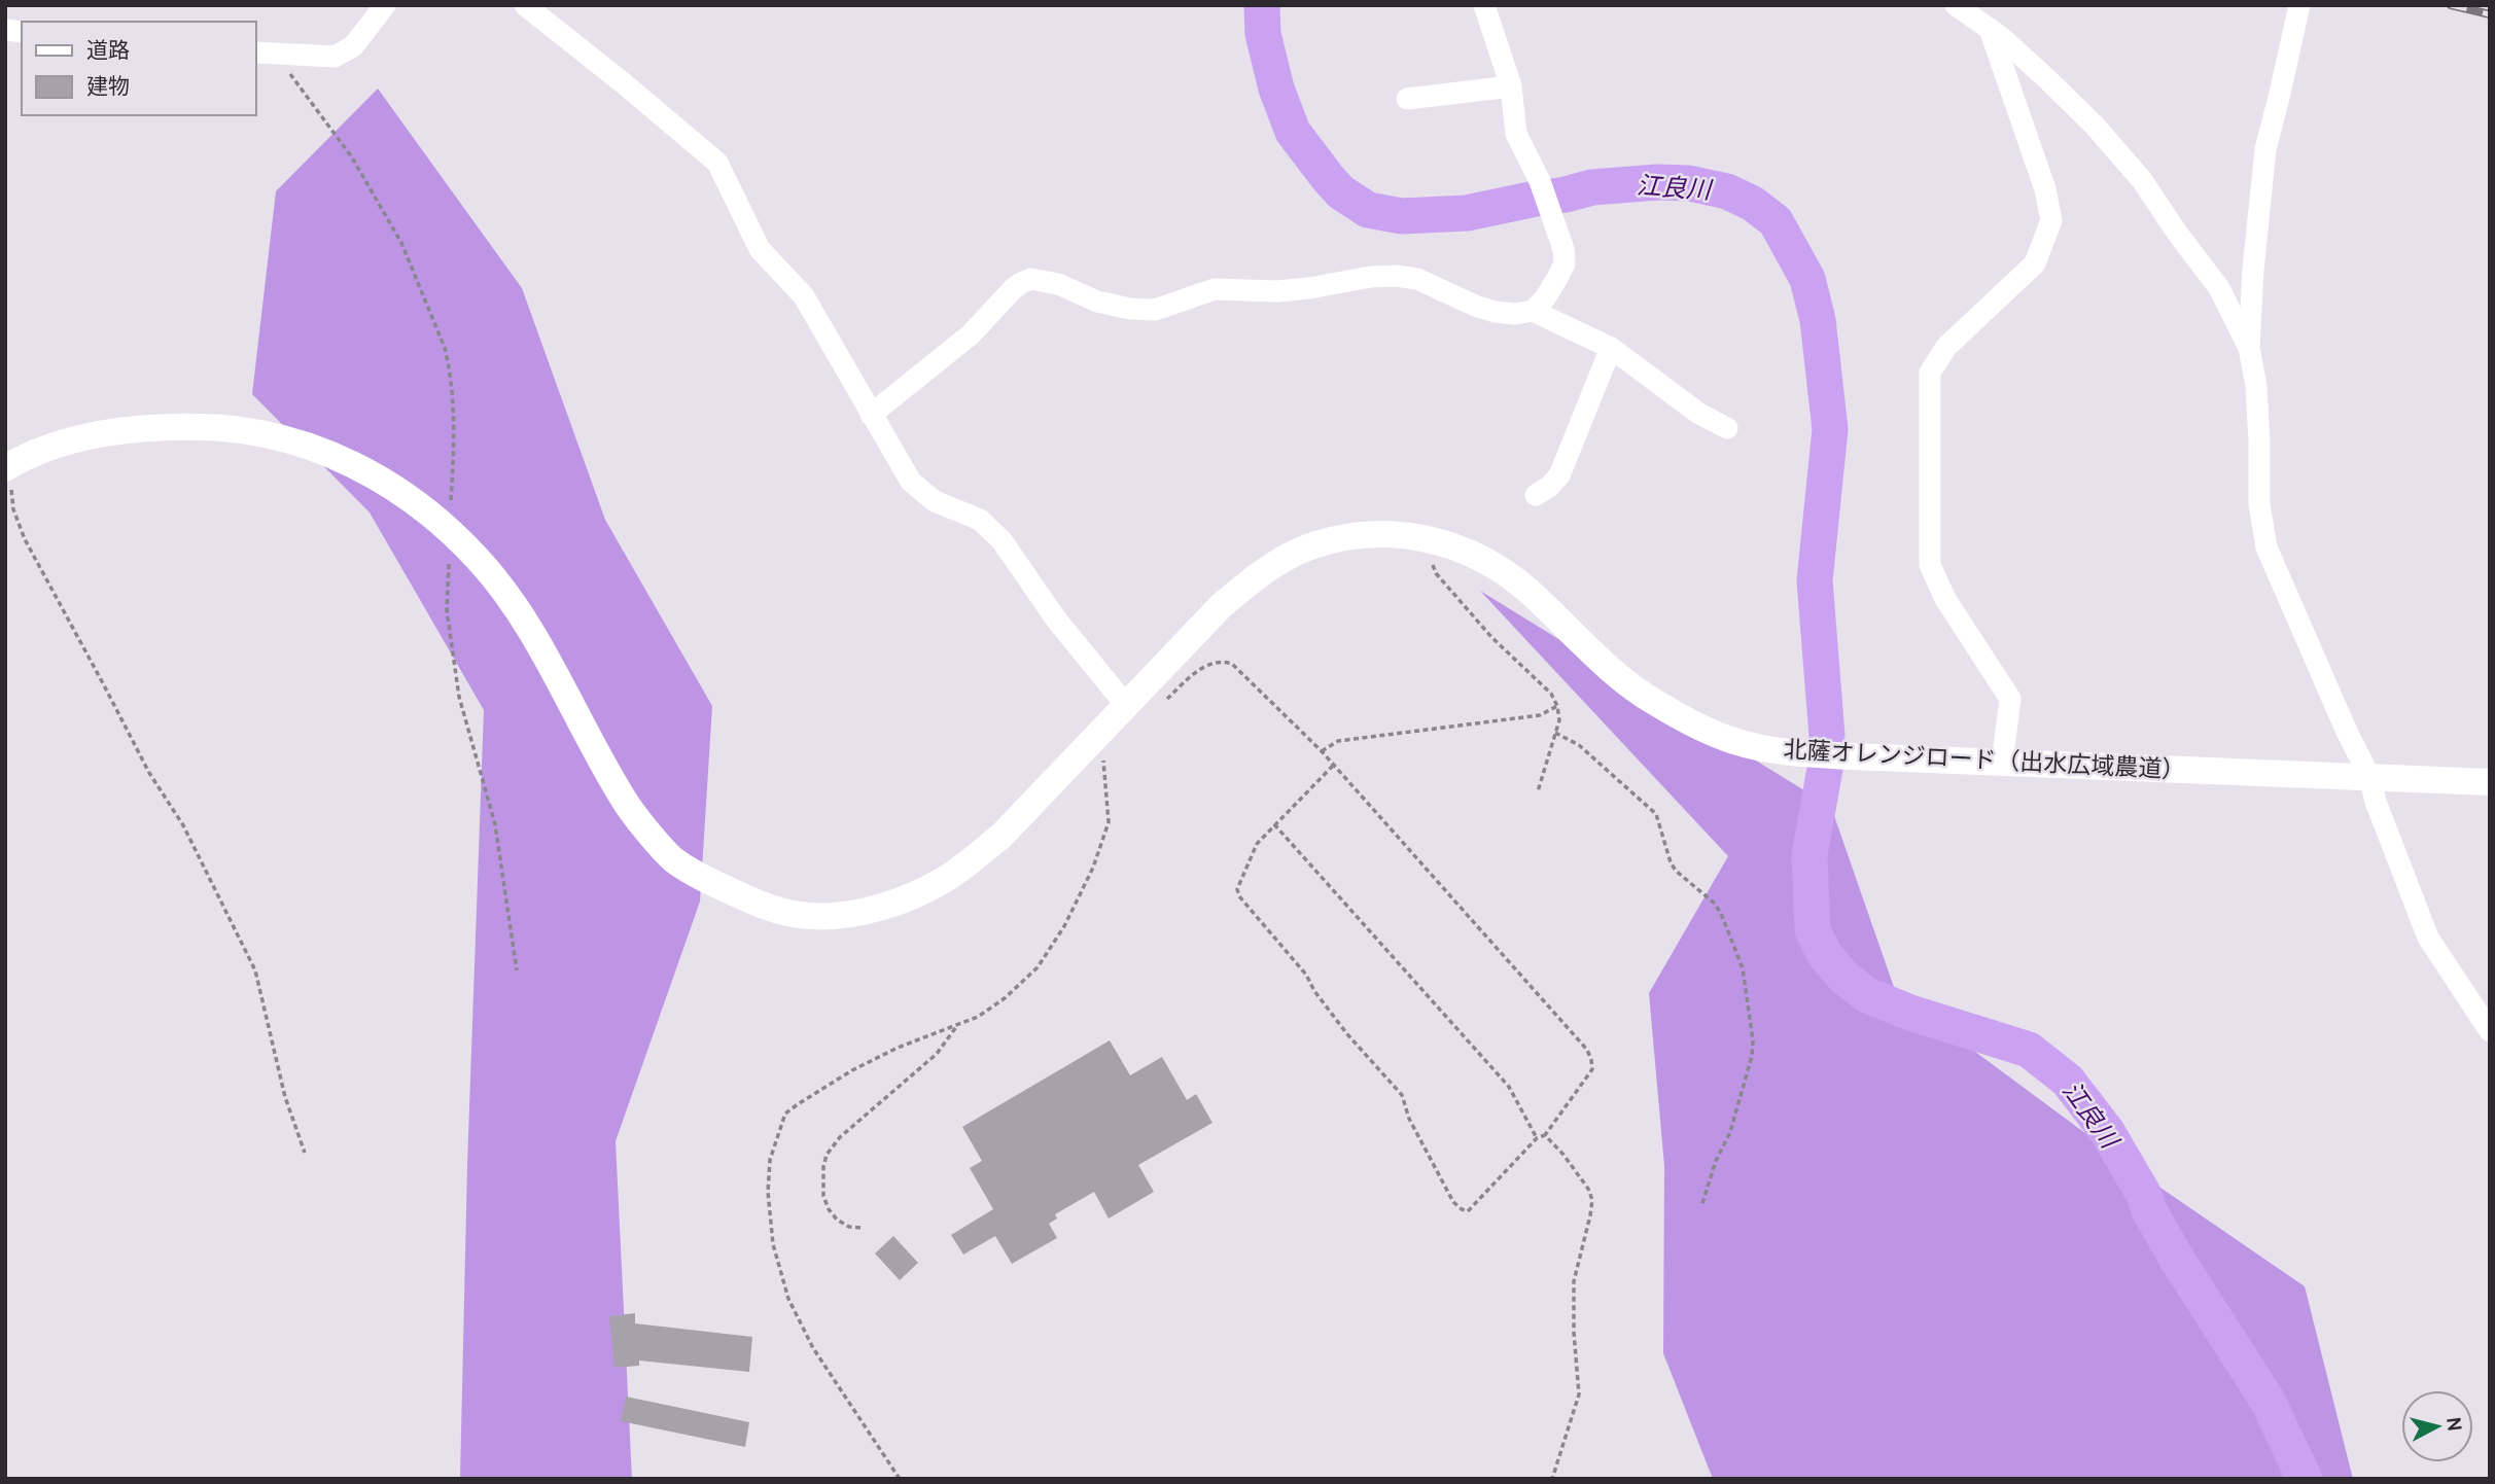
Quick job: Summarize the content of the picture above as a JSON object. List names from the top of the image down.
{
  "streets": {
    "street": ["北薩オレンジロード（出水広域農道）"]
  },
  "water": ["江良川"],
  "legend": ["道路", "建物"],
  "north": "right"
}
